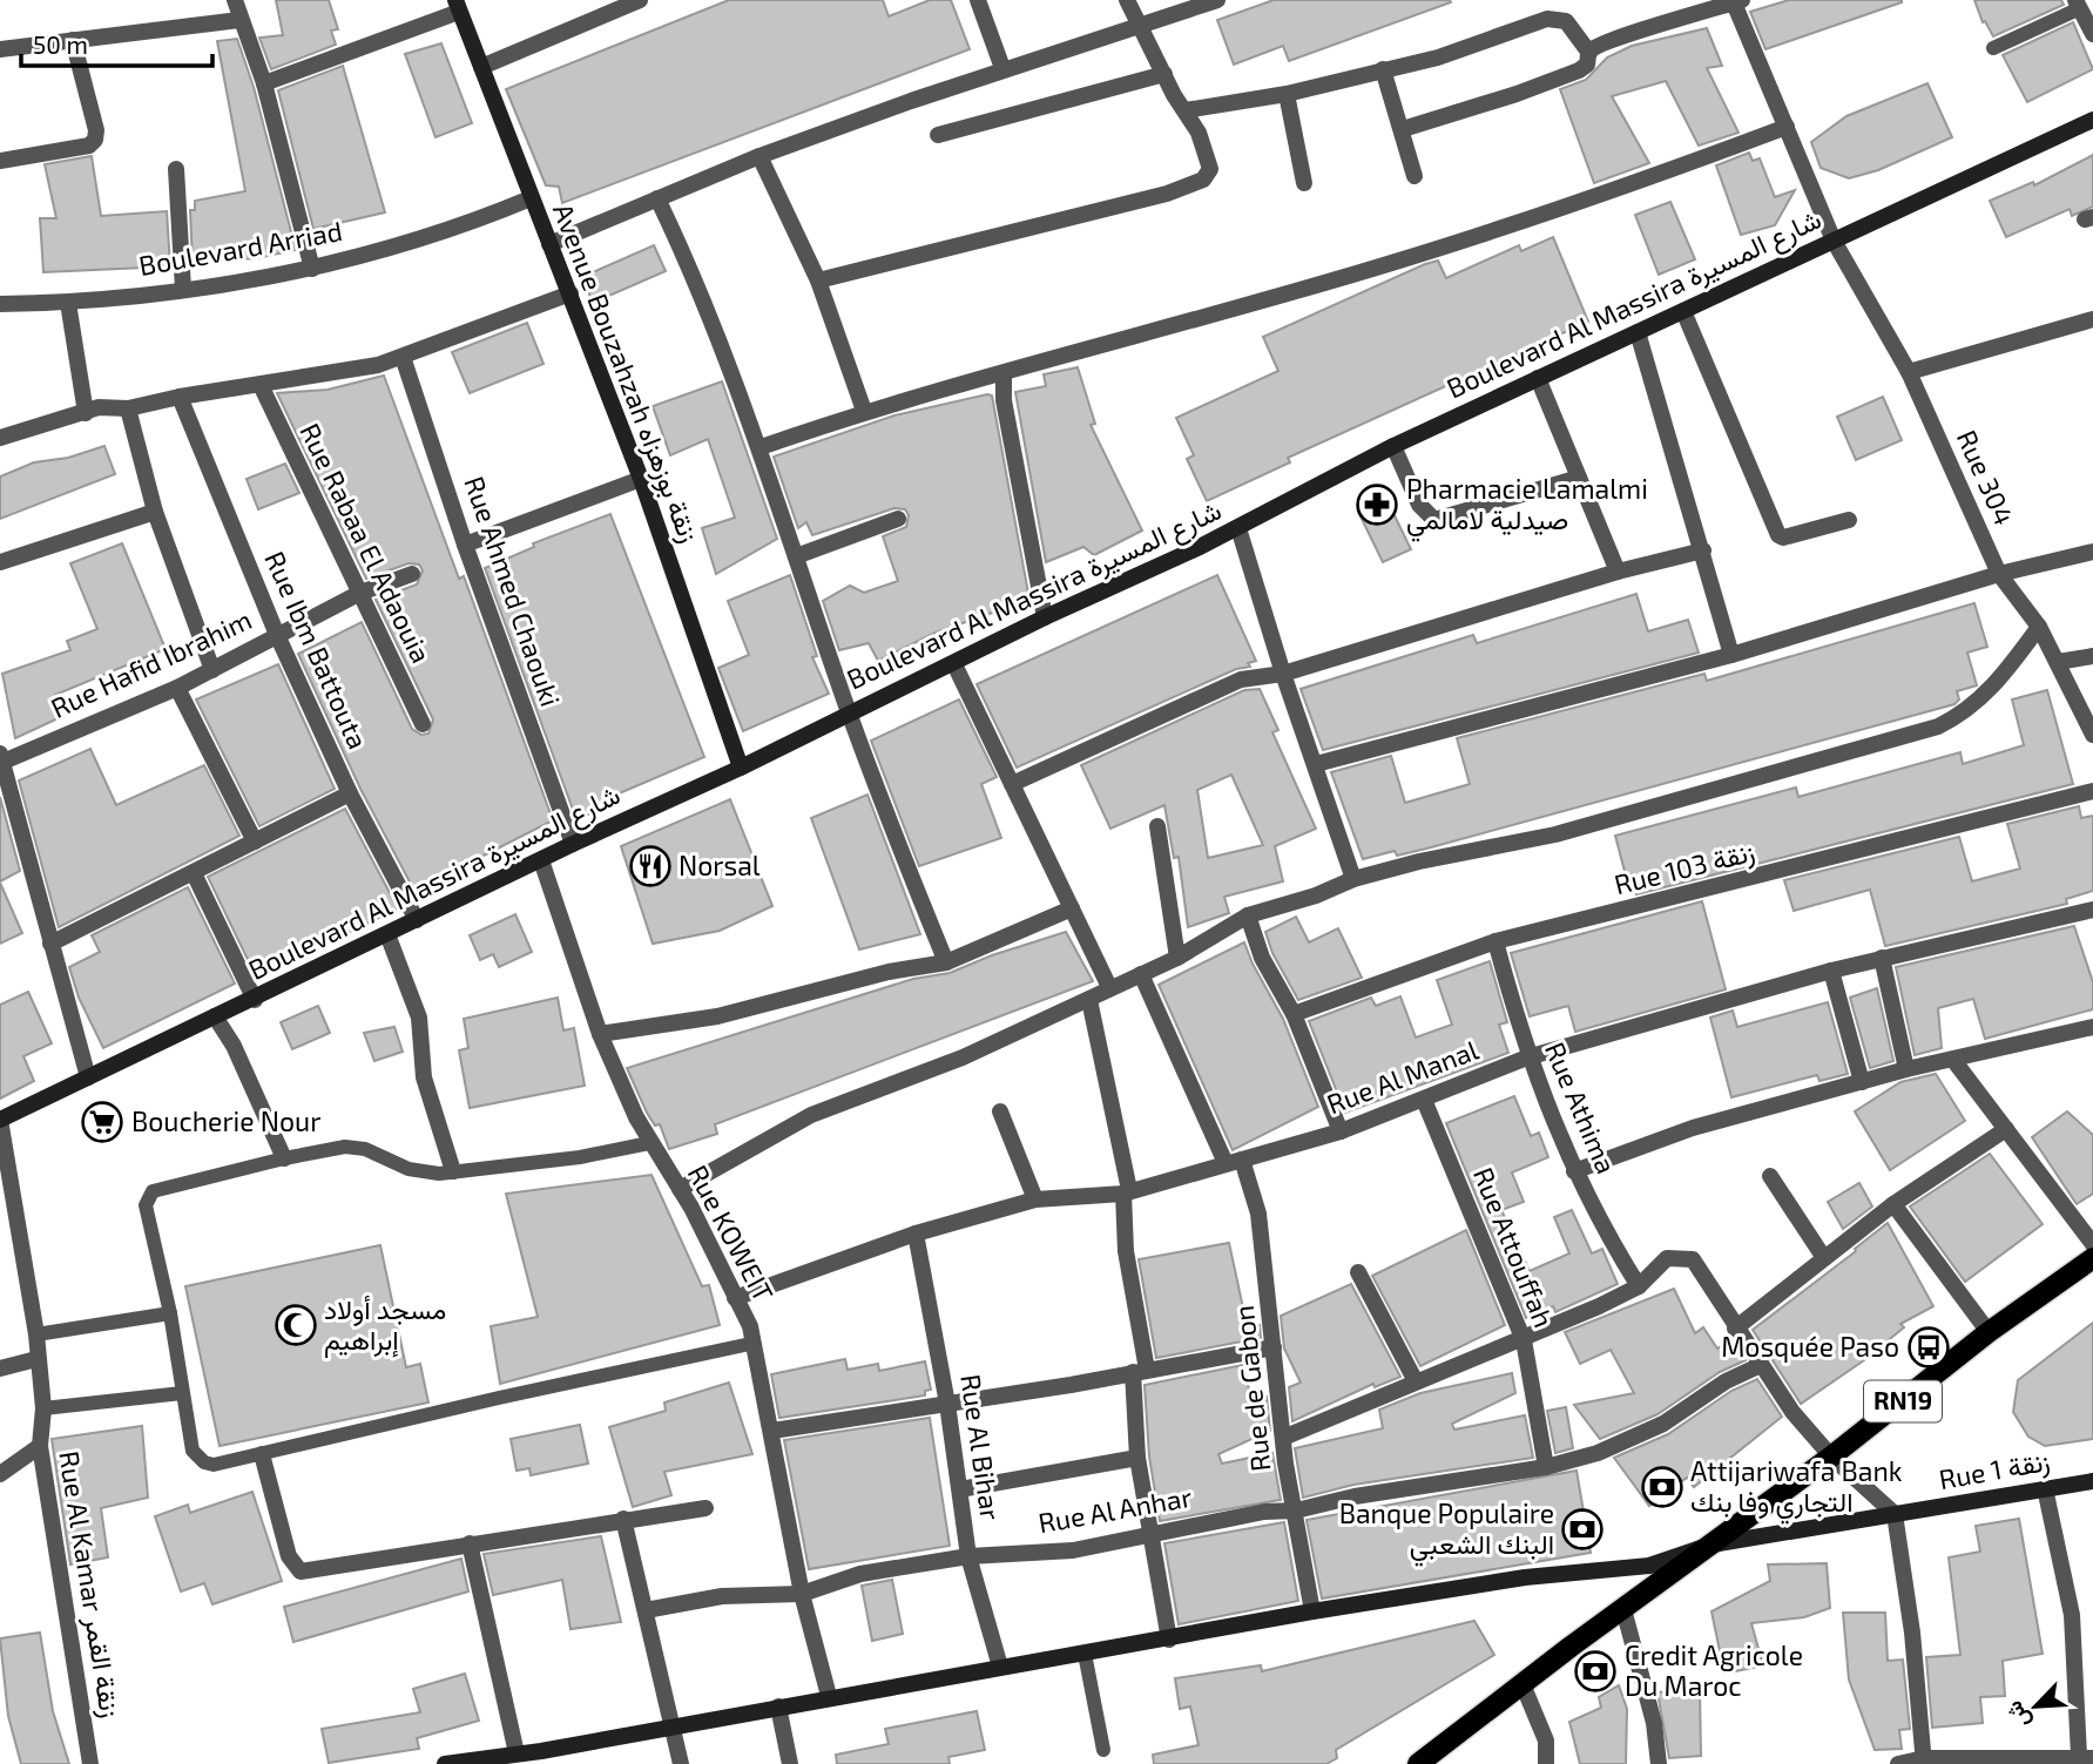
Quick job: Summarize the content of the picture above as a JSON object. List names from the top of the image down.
{
  "streets": {
    "main road": ["RN19"],
    "street": [
      "Boulevard Arriad",
      "Boulevard Al Massira شارع المسيرة",
      "Avenue Bouzahzah زنقة بوزهزاه",
      "Rue 304",
      "Rue Rabaa El Adaouia",
      "Rue Ahmed Chaouki",
      "Rue Ibm Battouta",
      "Rue Hafid Ibrahim",
      "Rue 103 زنقة",
      "Rue Al Manal",
      "Rue Athima",
      "Rue KOWEIT",
      "Rue Attouffah",
      "Rue de Gabon",
      "Rue Al Bihar",
      "Rue 1 زنقة",
      "Rue Al Anhar",
      "Rue Al Kamar زنقة القمر"
    ]
  },
  "crossings": [
    ["Boulevard Arriad", "Avenue Bouzahzah زنقة بوزهزاه"],
    ["Boulevard Al Massira شارع المسيرة", "Avenue Bouzahzah زنقة بوزهزاه"],
    ["Boulevard Al Massira شارع المسيرة", "Rue 304"],
    ["Boulevard Al Massira شارع المسيرة", "Rue Ahmed Chaouki"],
    ["Boulevard Al Massira شارع المسيرة", "Rue Ibm Battouta"],
    ["Boulevard Al Massira شارع المسيرة", "Rue KOWEIT"],
    ["Boulevard Al Massira شارع المسيرة", "Rue Al Kamar زنقة القمر"],
    ["Rue Rabaa El Adaouia", "Rue Hafid Ibrahim"],
    ["Rue Ibm Battouta", "Rue Hafid Ibrahim"],
    ["Rue 103 زنقة", "Rue Athima"],
    ["Rue Al Manal", "Rue Athima"],
    ["Rue Al Manal", "Rue KOWEIT"],
    ["Rue Al Manal", "Rue Attouffah"],
    ["Rue Al Manal", "Rue de Gabon"],
    ["Rue Al Manal", "Rue Al Bihar"],
    ["Rue KOWEIT", "Rue 1 زنقة"],
    ["Rue KOWEIT", "Rue Al Anhar"],
    ["Rue Attouffah", "Rue Al Anhar"],
    ["Rue de Gabon", "Rue 1 زنقة"],
    ["Rue de Gabon", "Rue Al Anhar"],
    ["RN19", "Rue 1 زنقة"],
    ["Rue Al Bihar", "Rue 1 زنقة"],
    ["Rue Al Bihar", "Rue Al Anhar"]
  ],
  "places": {
    "pharmacy": ["Pharmacie Lamalmi صيدلية لامالمي"],
    "restaurant": ["Norsal"],
    "supermarket": ["Boucherie Nour"],
    "mosque": ["مسجد أولاد إبراهيم"],
    "bus stop": ["Mosquée Paso"],
    "bank": ["Attijariwafa Bank التجاري وفا بنك", "Banque Populaire البنك الشعبي", "Credit Agricole Du Maroc"]
  },
  "scale_bar": "50 m",
  "north": "bottom left"
}
